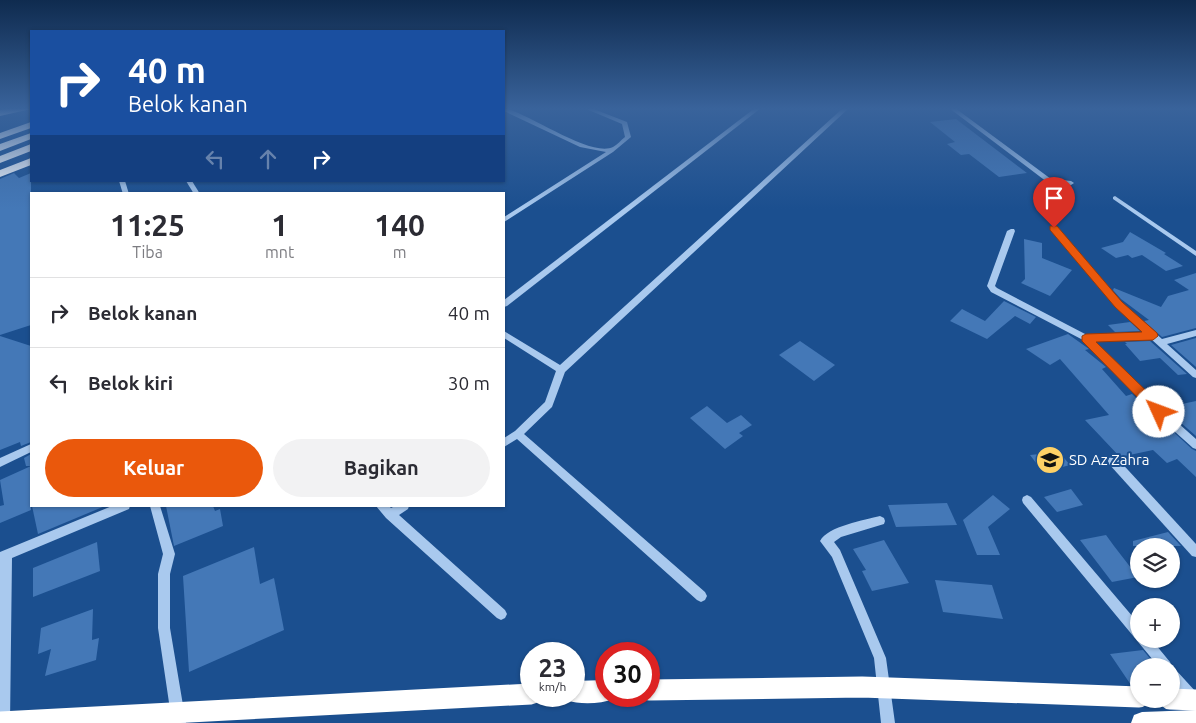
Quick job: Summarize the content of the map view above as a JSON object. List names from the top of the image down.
{
  "places": {
    "school or university": ["SD Az Zahra"]
  },
  "page": {
    "turn": ["40 m", "Belok kanan"],
    "eta": [
      "11:25",
      "Tiba",
      "1",
      "mnt",
      "140",
      "m"
    ],
    "list": [
      {
        "name": "Belok kanan",
        "value": "40 m"
      },
      {
        "name": "Belok kiri",
        "value": "30 m"
      }
    ],
    "buttons": ["Keluar", "Bagikan"],
    "map_buttons": ["+", "−"],
    "speed": "23 km/h",
    "limit": "30"
  }
}
